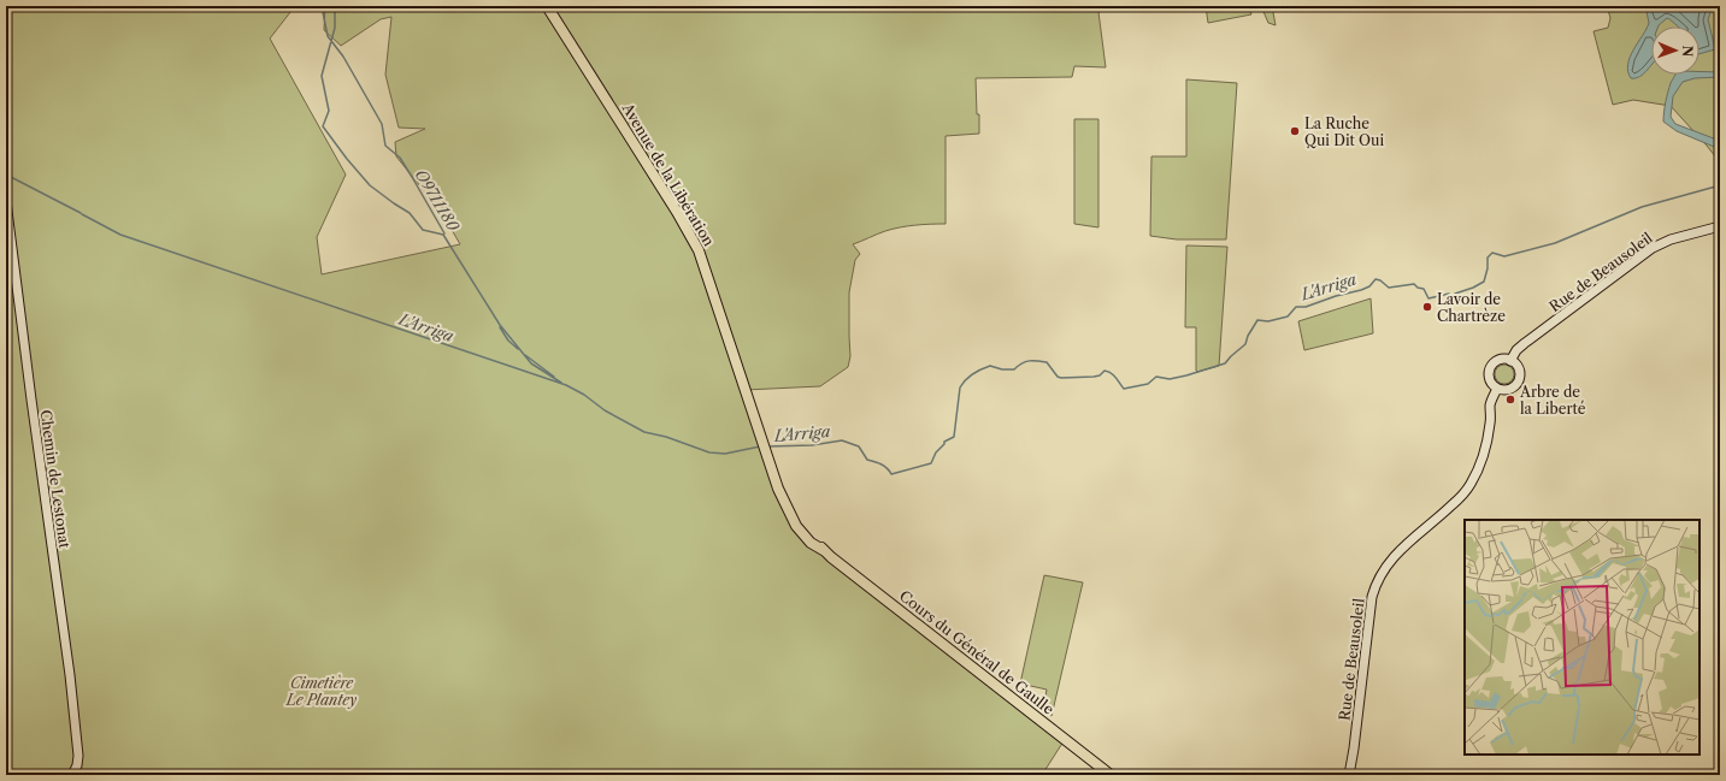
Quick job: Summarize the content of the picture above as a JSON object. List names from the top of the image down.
{
  "streets": {
    "main road": ["Avenue de la Libération", "Cours du Général de Gaulle"],
    "street": ["Rue de Beausoleil", "Chemin de Lestonat"]
  },
  "crossings": [
    ["Avenue de la Libération", "Cours du Général de Gaulle"]
  ],
  "water": ["O9711180", "L'Arriga"],
  "parks": ["Cimetière Le Plantey"],
  "places": ["La Ruche Qui Dit Oui", "Lavoir de Chartrèze", "Arbre de la Liberté"],
  "north": "right"
}
